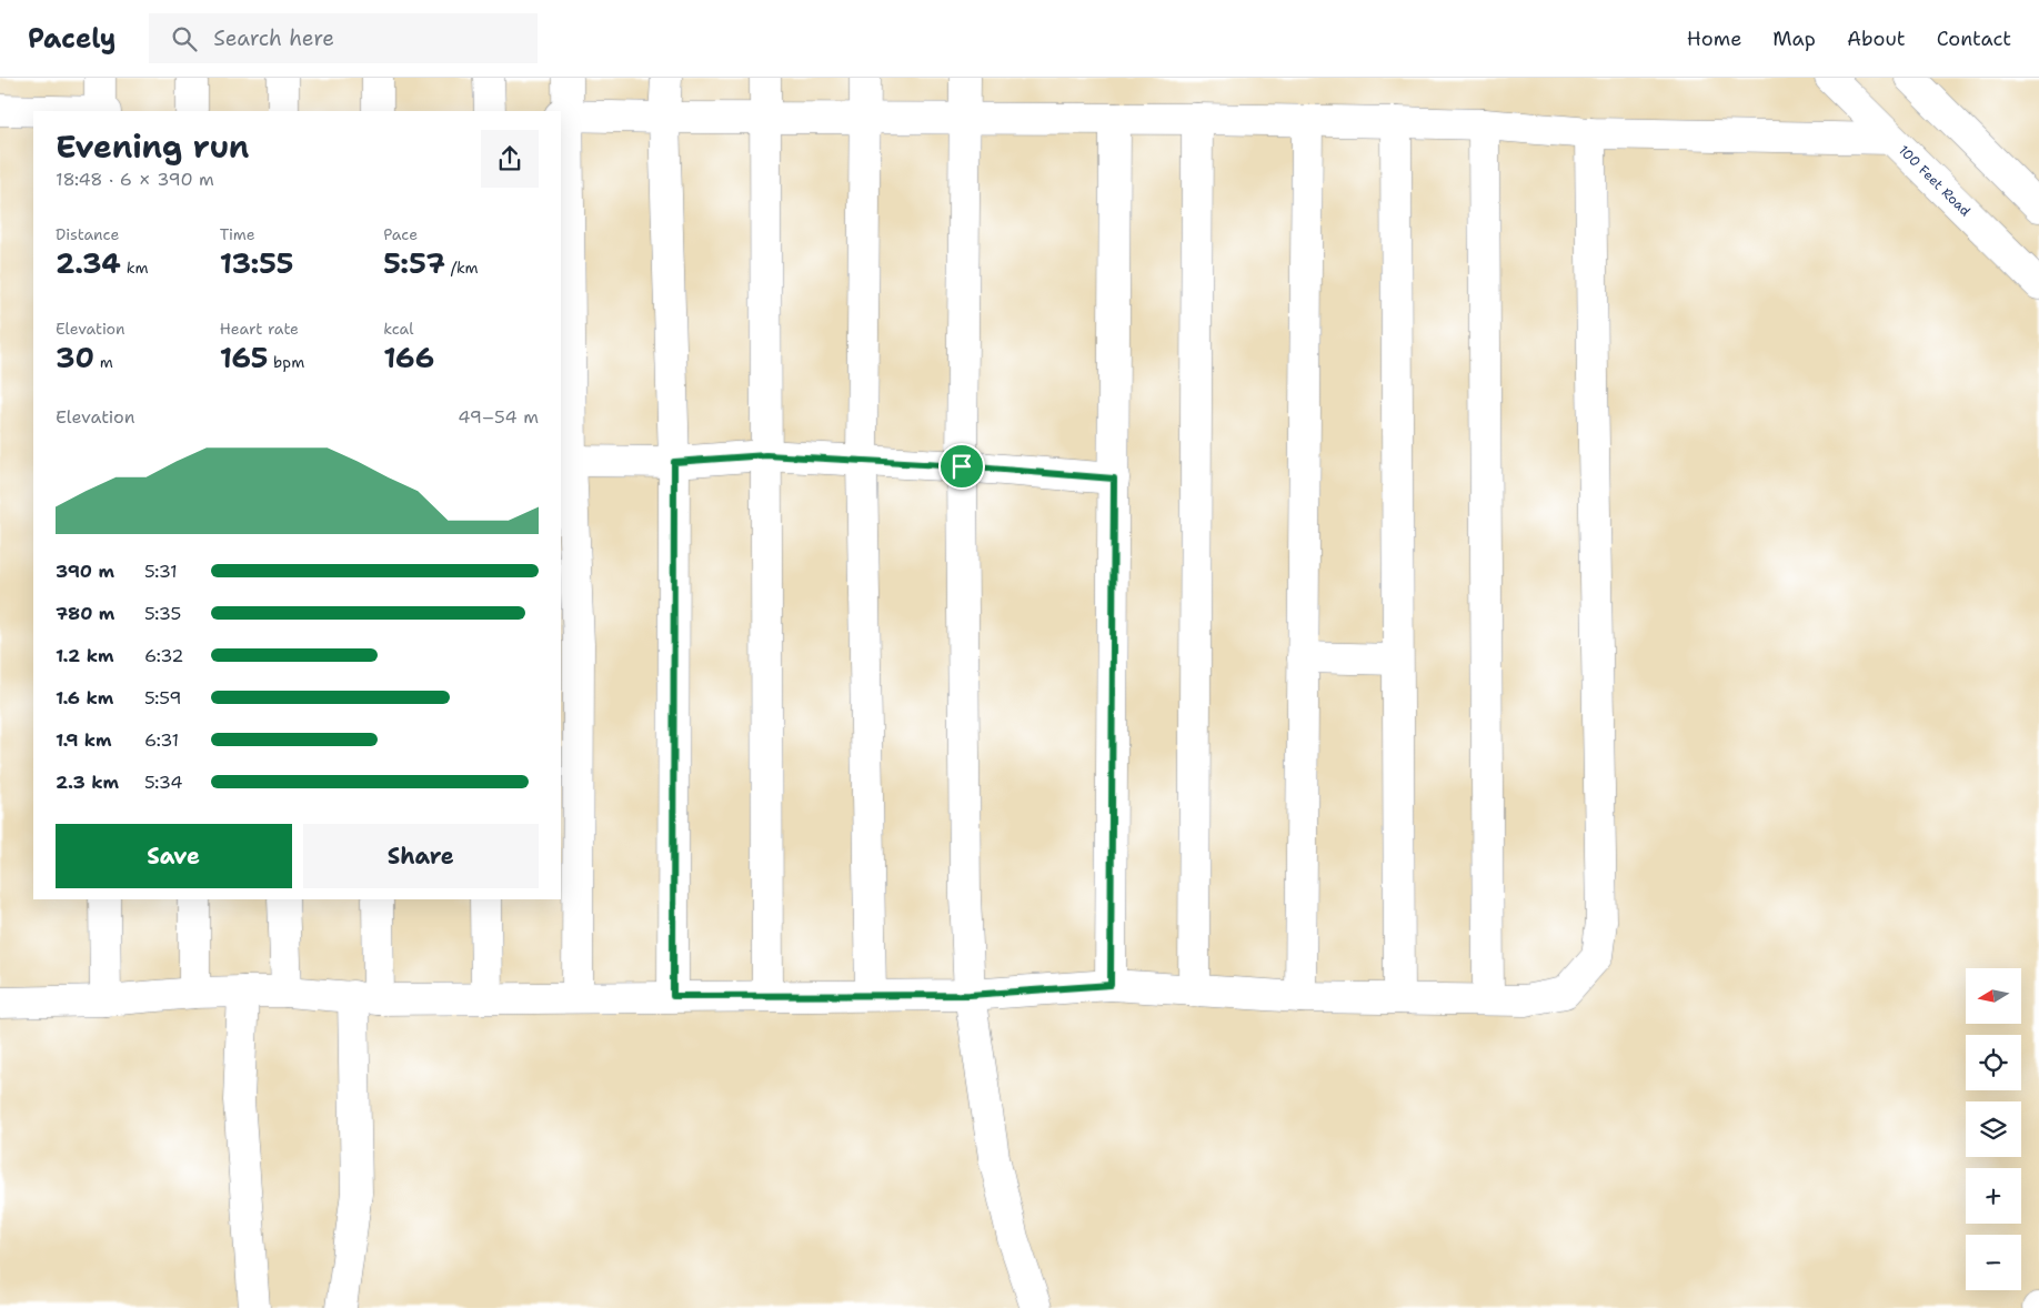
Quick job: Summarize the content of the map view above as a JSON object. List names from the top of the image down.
{
  "streets": {
    "street": ["100 Feet Road"]
  },
  "north": "left",
  "page": {
    "header": "Pacely",
    "search": "Search here",
    "nav": [
      "Home",
      "Map",
      "About",
      "Contact"
    ],
    "heading": ["Evening run", "18:48 · 6 × 390 m"],
    "stats": [
      ["Distance", "2.34 km"],
      ["Time", "13:55"],
      ["Pace", "5:57 /km"],
      ["Elevation", "30 m"],
      ["Heart rate", "165 bpm"],
      ["kcal", "166"]
    ],
    "chart": ["Elevation", "49–54 m"],
    "list": [
      {
        "name": "390 m",
        "note": "5:31"
      },
      {
        "name": "780 m",
        "note": "5:35"
      },
      {
        "name": "1.2 km",
        "note": "6:32"
      },
      {
        "name": "1.6 km",
        "note": "5:59"
      },
      {
        "name": "1.9 km",
        "note": "6:31"
      },
      {
        "name": "2.3 km",
        "note": "5:34"
      }
    ],
    "buttons": ["Save", "Share"],
    "map_buttons": ["+", "−"]
  }
}
